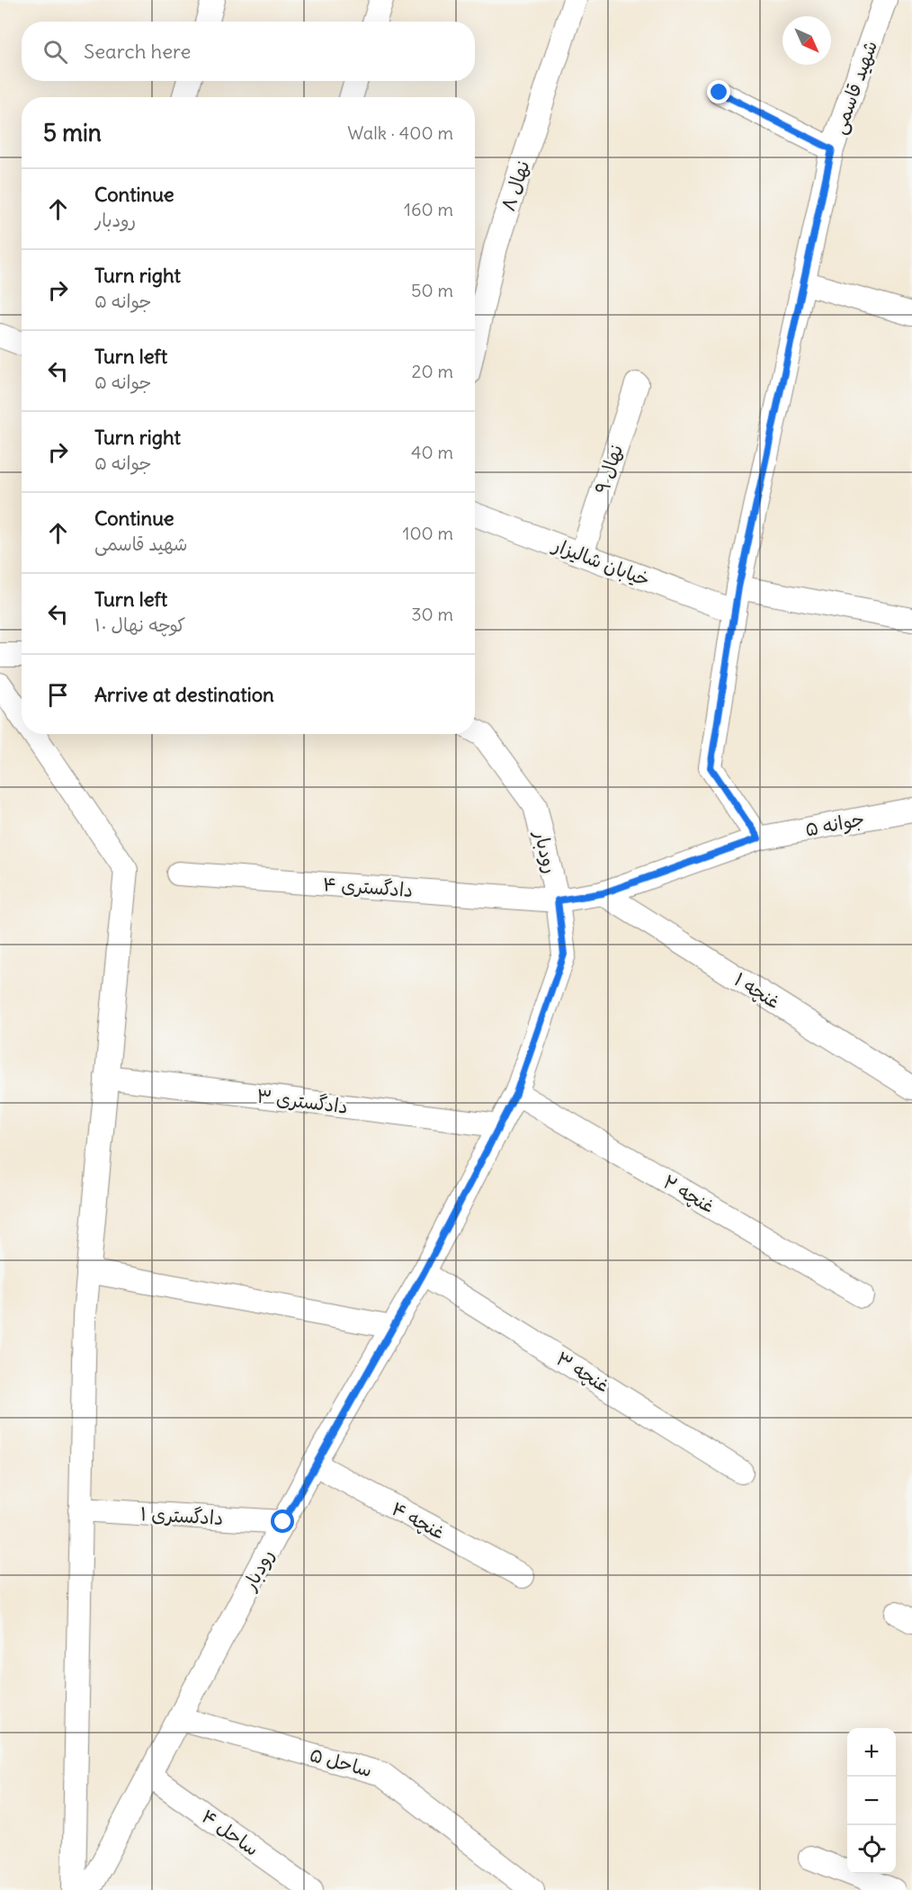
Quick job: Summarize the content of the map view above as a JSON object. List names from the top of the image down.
{
  "streets": {
    "street": [
      "شهید قاسمی",
      "نهال ۸",
      "نهال ۹",
      "خیابان شالیزار",
      "جوانه ۵",
      "رودبار",
      "دادگستری ۴",
      "غنچه ۱",
      "دادگستری ۳",
      "غنچه ۲",
      "غنچه ۳",
      "دادگستری ۱",
      "غنچه ۴",
      "ساحل ۵",
      "ساحل ۴"
    ]
  },
  "crossings": [
    ["نهال ۹", "خیابان شالیزار"],
    ["جوانه ۵", "رودبار"],
    ["جوانه ۵", "دادگستری ۴"],
    ["جوانه ۵", "غنچه ۱"],
    ["رودبار", "دادگستری ۴"],
    ["رودبار", "دادگستری ۳"],
    ["رودبار", "غنچه ۲"],
    ["رودبار", "غنچه ۳"],
    ["رودبار", "دادگستری ۱"],
    ["رودبار", "غنچه ۴"],
    ["رودبار", "ساحل ۵"],
    ["رودبار", "ساحل ۴"]
  ],
  "north": "bottom right",
  "page": {
    "search": "Search here",
    "heading": ["5 min", "Walk · 400 m"],
    "list": [
      ["Continue", "رودبار", "160 m"],
      ["Turn right", "جوانه ۵", "50 m"],
      ["Turn left", "جوانه ۵", "20 m"],
      ["Turn right", "جوانه ۵", "40 m"],
      ["Continue", "شهید قاسمی", "100 m"],
      ["Turn left", "کوچه نهال ۱۰", "30 m"],
      "Arrive at destination"
    ],
    "map_buttons": ["+", "−"]
  }
}
